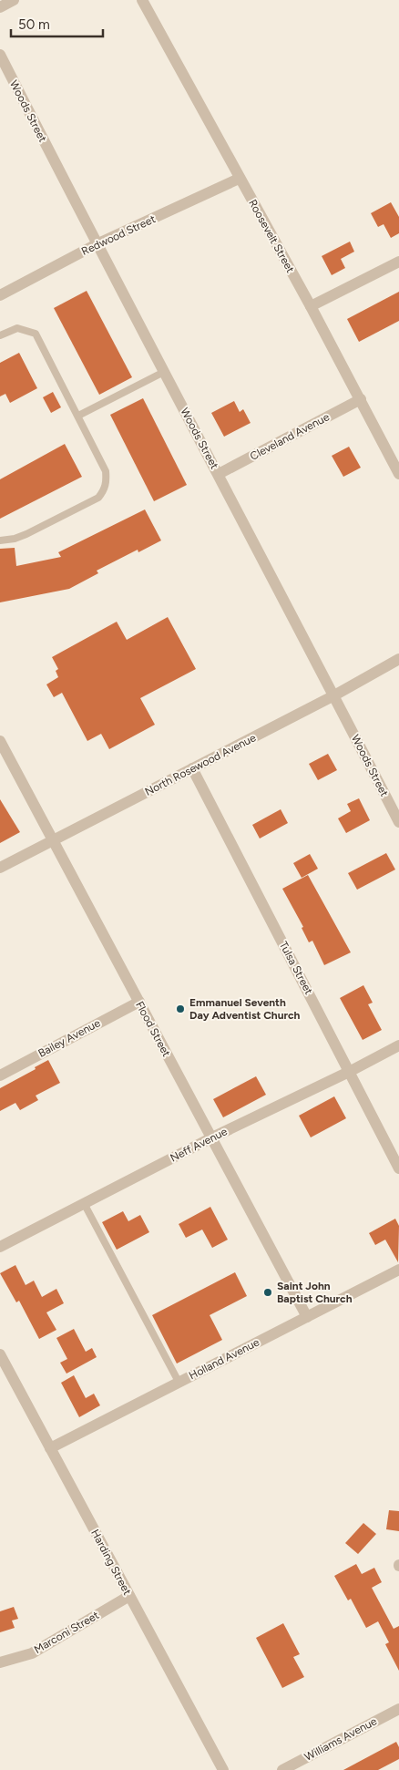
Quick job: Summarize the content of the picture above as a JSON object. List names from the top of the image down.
{
  "streets": {
    "street": [
      "Woods Street",
      "Redwood Street",
      "Roosevelt Street",
      "Cleveland Avenue",
      "North Rosewood Avenue",
      "Tulsa Street",
      "Flood Street",
      "Bailey Avenue",
      "Neff Avenue",
      "Holland Avenue",
      "Harding Street",
      "Marconi Street",
      "Williams Avenue"
    ]
  },
  "crossings": [
    ["Woods Street", "Redwood Street"],
    ["Woods Street", "Cleveland Avenue"],
    ["Woods Street", "North Rosewood Avenue"],
    ["Redwood Street", "Roosevelt Street"],
    ["Roosevelt Street", "Cleveland Avenue"],
    ["North Rosewood Avenue", "Tulsa Street"],
    ["North Rosewood Avenue", "Flood Street"],
    ["Tulsa Street", "Neff Avenue"],
    ["Flood Street", "Bailey Avenue"],
    ["Flood Street", "Neff Avenue"],
    ["Flood Street", "Holland Avenue"],
    ["Holland Avenue", "Harding Street"],
    ["Harding Street", "Marconi Street"]
  ],
  "places": ["Emmanuel Seventh Day Adventist Church", "Saint John Baptist Church"],
  "scale_bar": "50 m"
}
